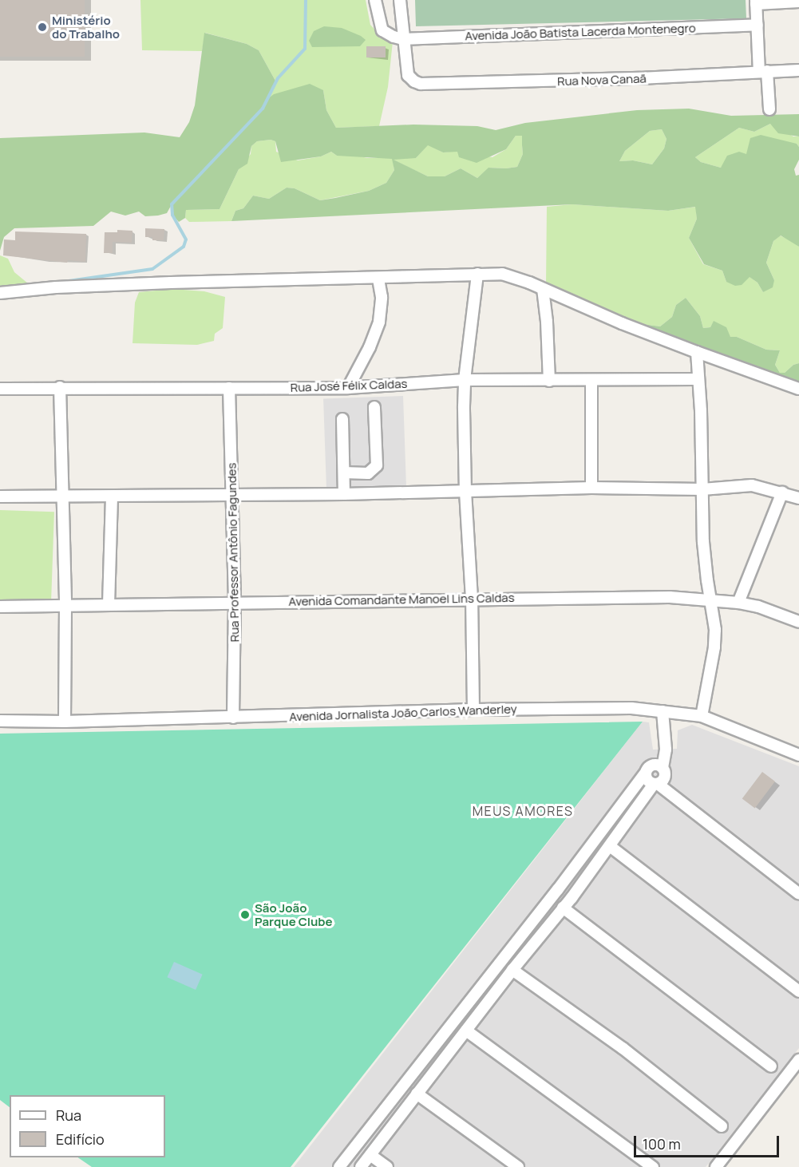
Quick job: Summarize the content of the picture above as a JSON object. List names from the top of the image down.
{
  "streets": {
    "street": [
      "Avenida João Batista Lacerda Montenegro",
      "Rua Nova Canaã",
      "Rua José Félix Caldas",
      "Rua Professor Antônio Fagundes",
      "Avenida Comandante Manoel Lins Caldas",
      "Avenida Jornalista João Carlos Wanderley"
    ]
  },
  "crossings": [
    ["Avenida João Batista Lacerda Montenegro", "Rua Nova Canaã"],
    ["Rua José Félix Caldas", "Rua Professor Antônio Fagundes"],
    ["Rua Professor Antônio Fagundes", "Avenida Comandante Manoel Lins Caldas"],
    ["Rua Professor Antônio Fagundes", "Avenida Jornalista João Carlos Wanderley"]
  ],
  "districts": ["MEUS AMORES"],
  "places": ["Ministério do Trabalho", "São João Parque Clube"],
  "legend": ["Rua", "Edifício"],
  "scale_bar": "100 m"
}
